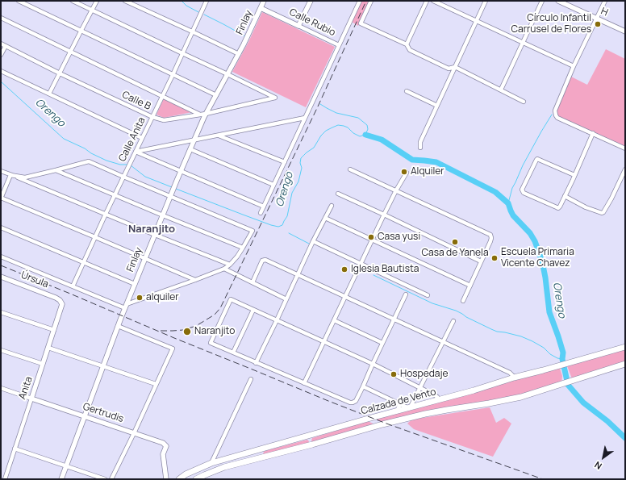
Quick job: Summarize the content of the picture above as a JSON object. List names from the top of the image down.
{
  "streets": {
    "main road": ["Calzada de Vento"],
    "street": [
      "H",
      "Finlay",
      "Calle Rubio",
      "Calle B",
      "Calle Anita",
      "Úrsula",
      "Anita",
      "Gertrudis"
    ]
  },
  "crossings": [
    ["Finlay", "Calle Rubio"],
    ["Finlay", "Calle B"],
    ["Finlay", "Gertrudis"],
    ["Calle B", "Calle Anita"],
    ["Úrsula", "Anita"],
    ["Anita", "Gertrudis"]
  ],
  "districts": ["Naranjito"],
  "water": ["Orengo"],
  "places": [
    "Círculo Infantil Carrusel de Flores",
    "Alquiler",
    "Casa yusi",
    "Casa de Yanela",
    "Escuela Primaria Vicente Chavez",
    "Iglesia Bautista",
    "alquiler",
    "Naranjito",
    "Hospedaje"
  ],
  "north": "bottom left"
}
